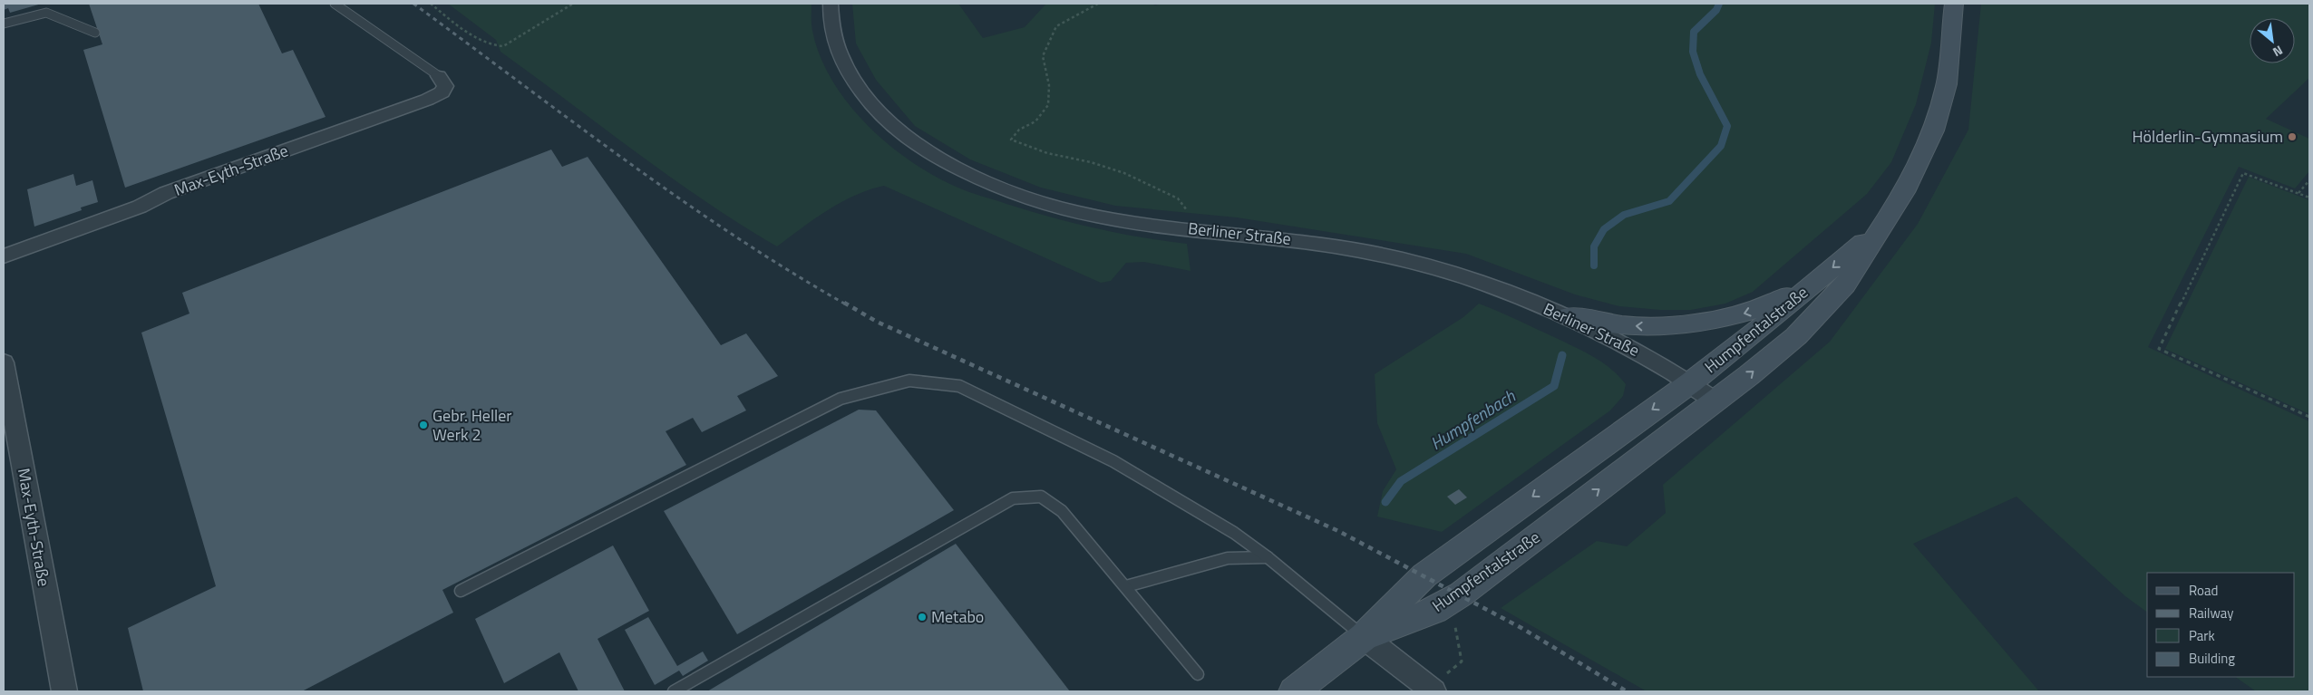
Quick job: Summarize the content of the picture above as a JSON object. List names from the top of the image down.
{
  "streets": {
    "street": ["Max-Eyth-Straße", "Berliner Straße", "Humpfentalstraße"]
  },
  "crossings": [
    ["Berliner Straße", "Humpfentalstraße"]
  ],
  "water": ["Humpfenbach"],
  "places": ["Hölderlin-Gymnasium", "Gebr. Heller Werk 2", "Metabo"],
  "legend": [
    "Road",
    "Railway",
    "Park",
    "Building"
  ],
  "north": "bottom right"
}
